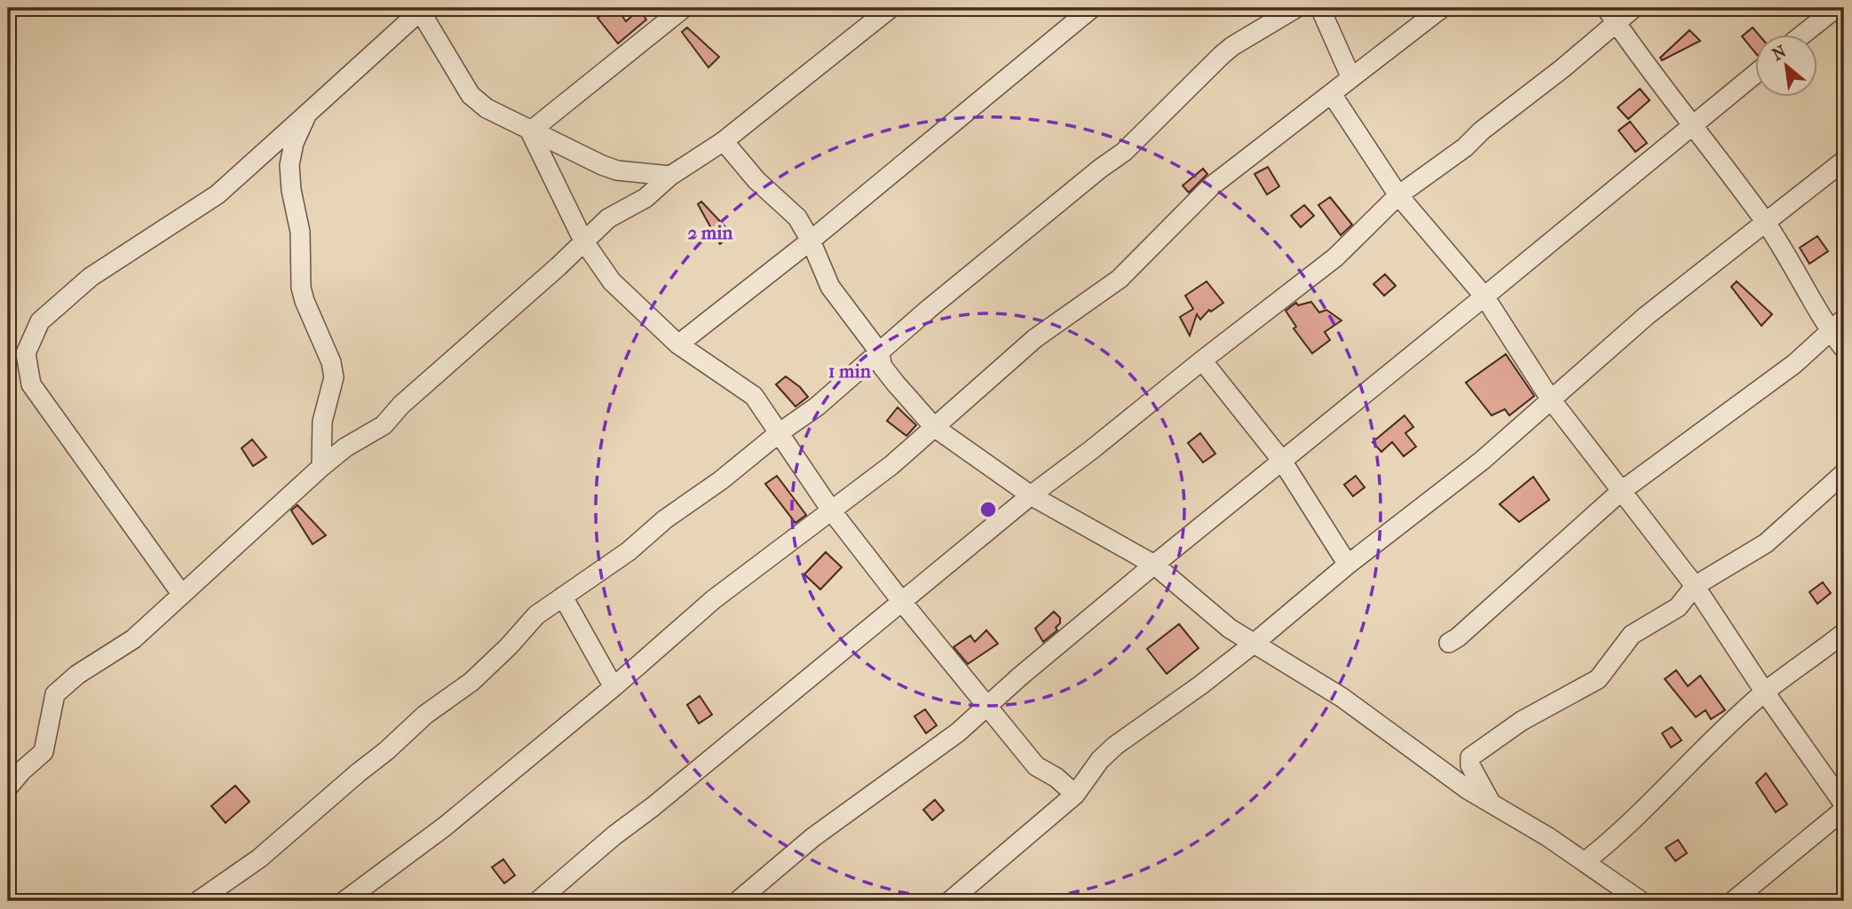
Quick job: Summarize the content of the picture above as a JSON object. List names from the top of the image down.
{
  "north": "top left",
  "rings": ["2 min", "1 min"]
}
